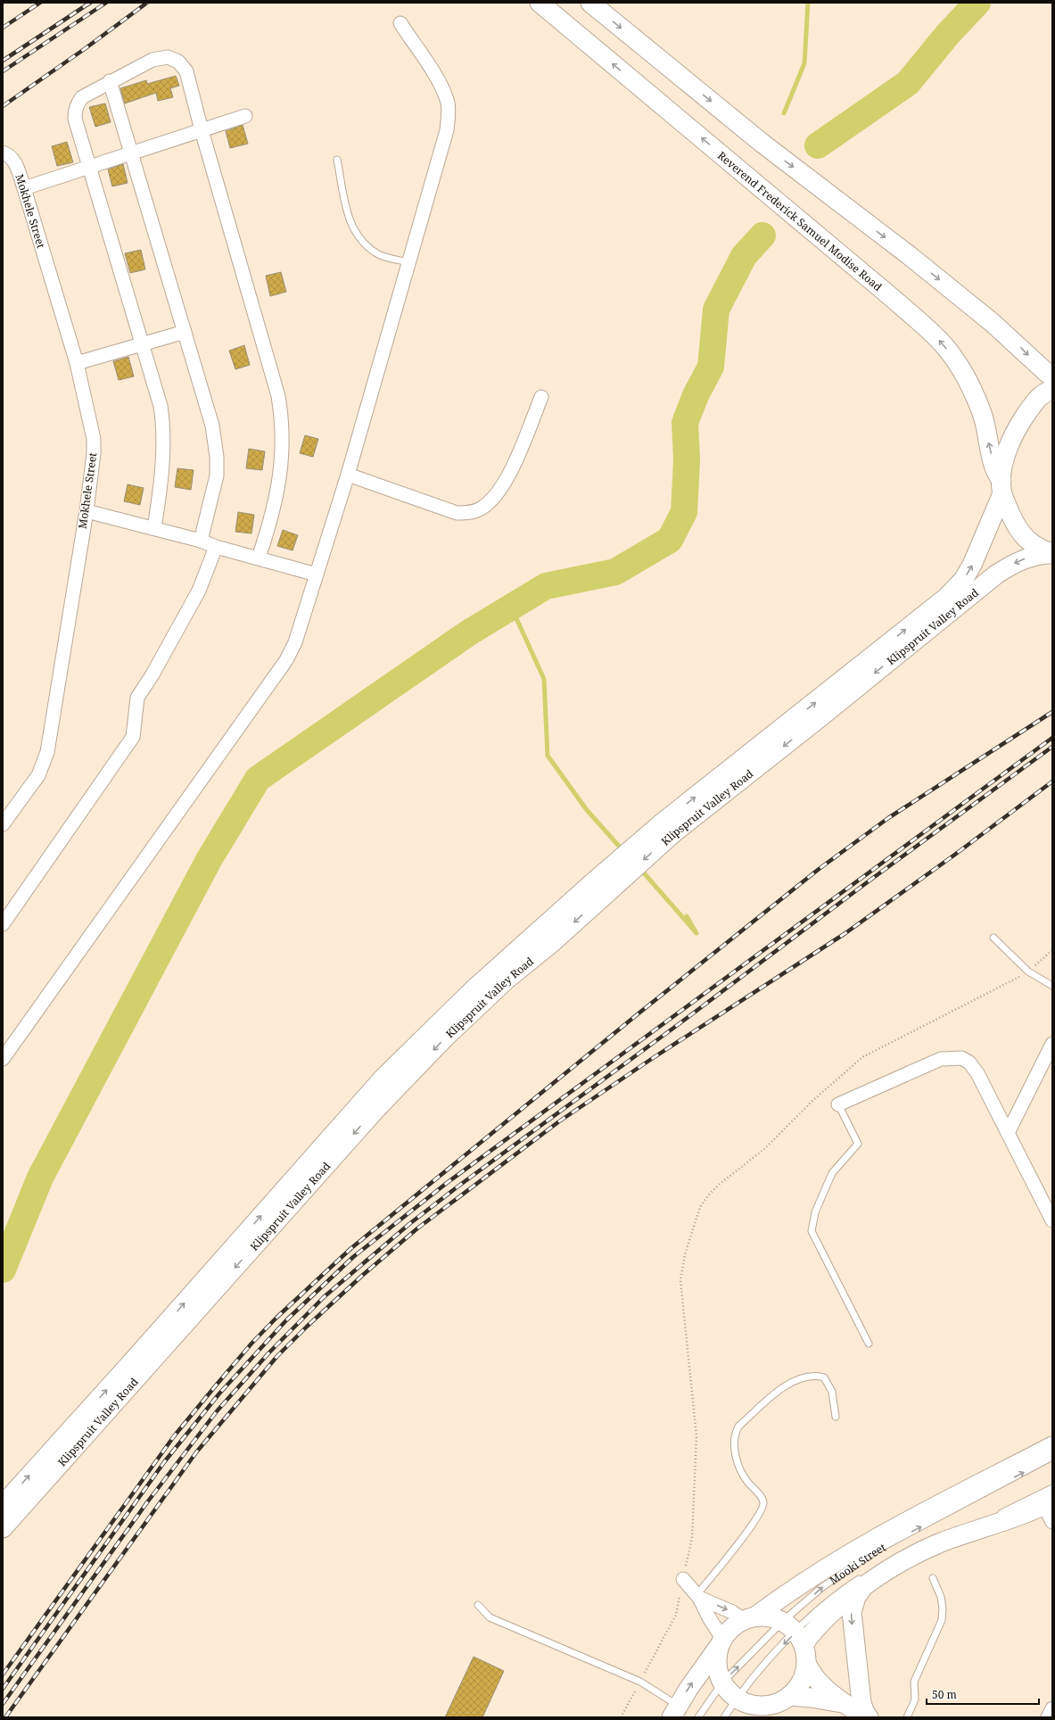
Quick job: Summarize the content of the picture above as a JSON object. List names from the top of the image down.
{
  "streets": {
    "main road": ["Reverend Frederick Samuel Modise Road", "Klipspruit Valley Road", "Mooki Street"],
    "street": ["Mokhele Street"]
  },
  "crossings": [
    ["Reverend Frederick Samuel Modise Road", "Klipspruit Valley Road"]
  ],
  "scale_bar": "50 m"
}
